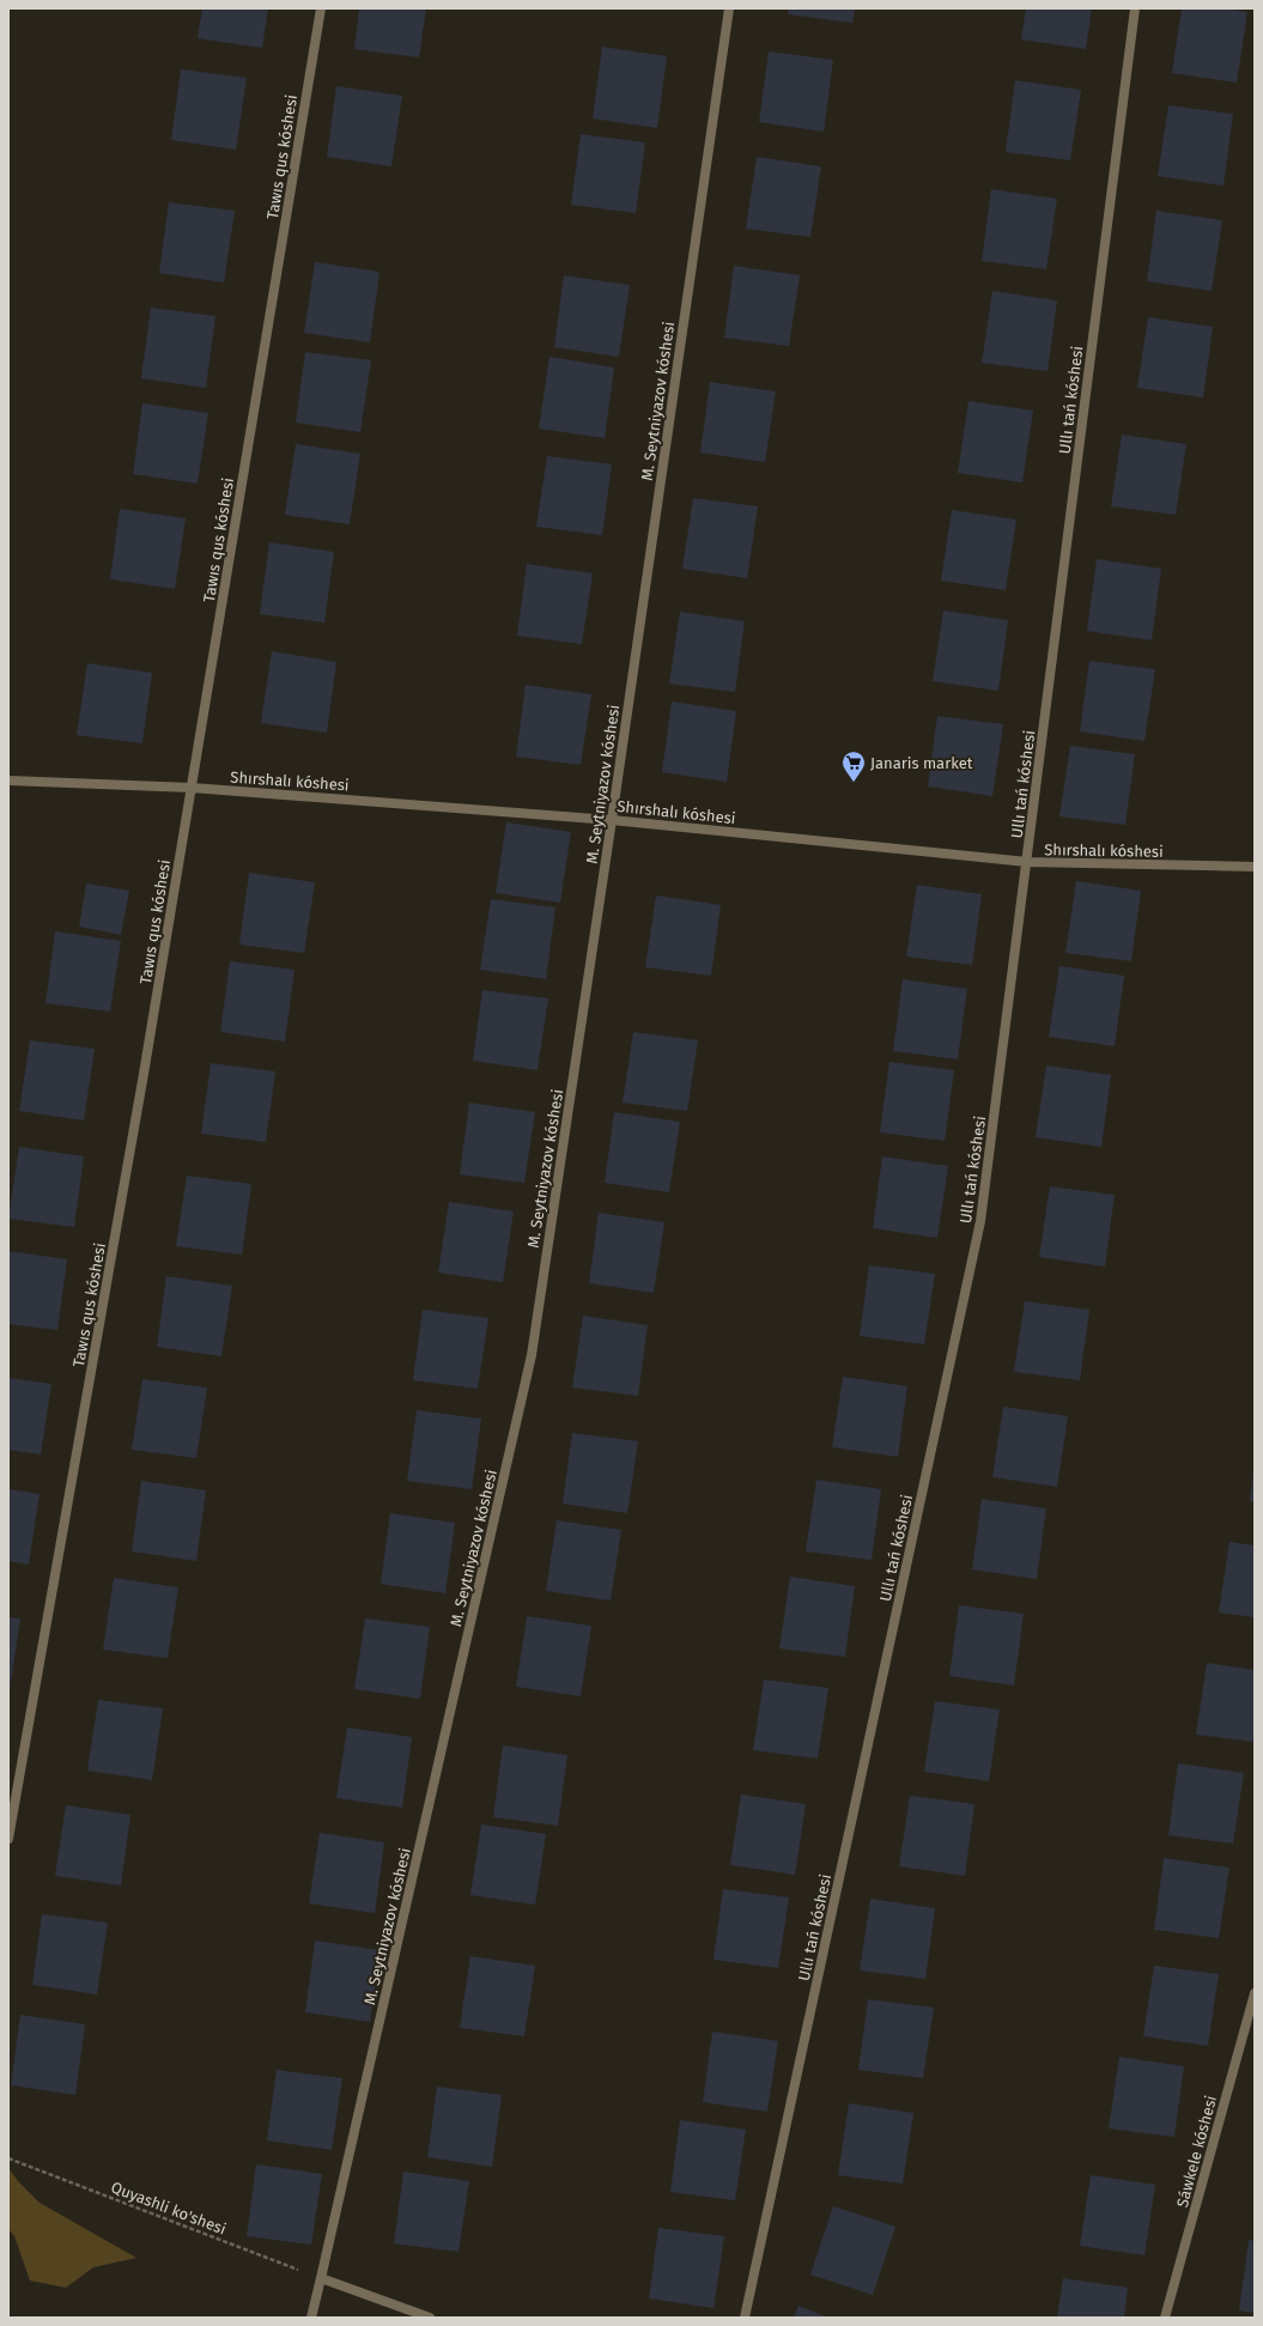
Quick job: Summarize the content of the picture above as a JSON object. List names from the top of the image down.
{
  "streets": {
    "street": [
      "Tawıs qus kóshesi",
      "Ullı tań kóshesi",
      "M. Seytniyazov kóshesi",
      "Shırshalı kóshesi",
      "Sáwkele kóshesi"
    ],
    "path": ["Quyashli ko'shesi"]
  },
  "crossings": [
    ["Tawıs qus kóshesi", "Shırshalı kóshesi"],
    ["Ullı tań kóshesi", "Shırshalı kóshesi"],
    ["M. Seytniyazov kóshesi", "Shırshalı kóshesi"],
    ["M. Seytniyazov kóshesi", "Quyashli ko'shesi"]
  ],
  "places": {
    "supermarket": ["Janaris market"]
  }
}
